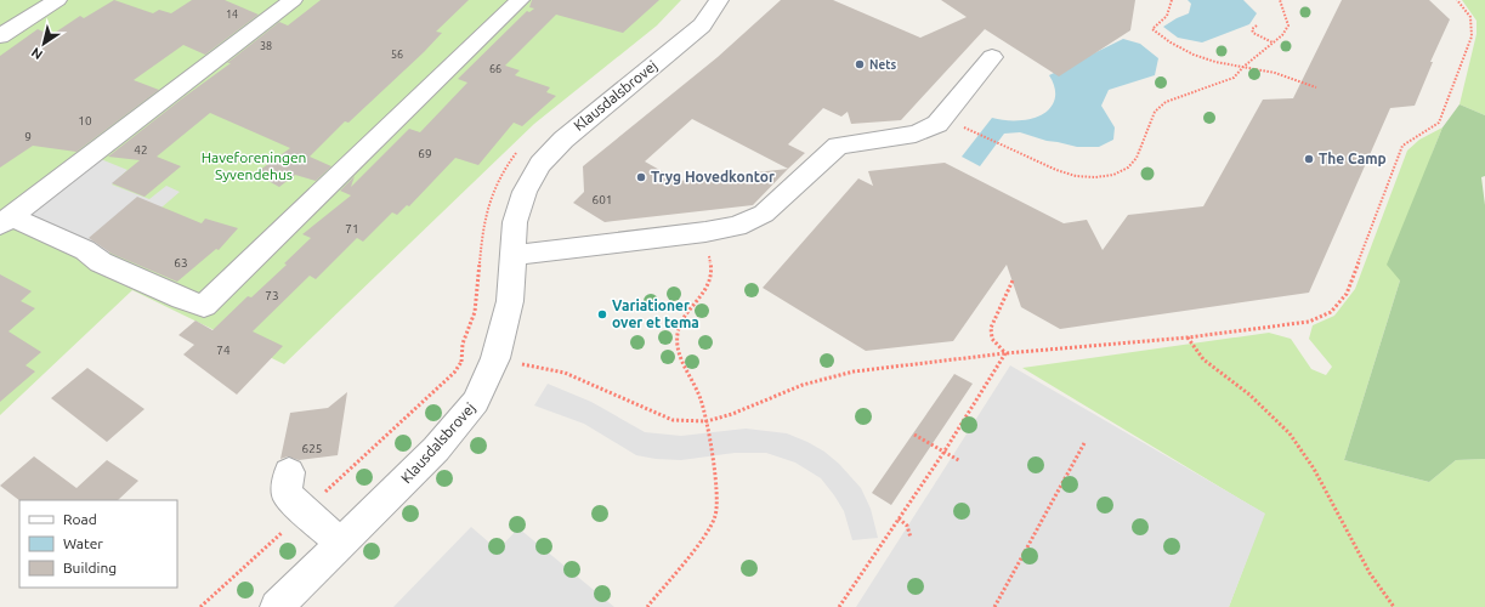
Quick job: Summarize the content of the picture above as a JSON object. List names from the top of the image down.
{
  "streets": {
    "street": ["Klausdalsbrovej"]
  },
  "parks": ["Haveforeningen Syvendehus"],
  "places": [
    "Nets",
    "The Camp",
    "Tryg Hovedkontor",
    "Variationer over et tema"
  ],
  "house_numbers": [
    "14",
    "38",
    "56",
    "66",
    "10",
    "9",
    "42",
    "69",
    "601",
    "71",
    "63",
    "73",
    "74",
    "625"
  ],
  "legend": ["Road", "Water", "Building"],
  "north": "bottom left"
}
